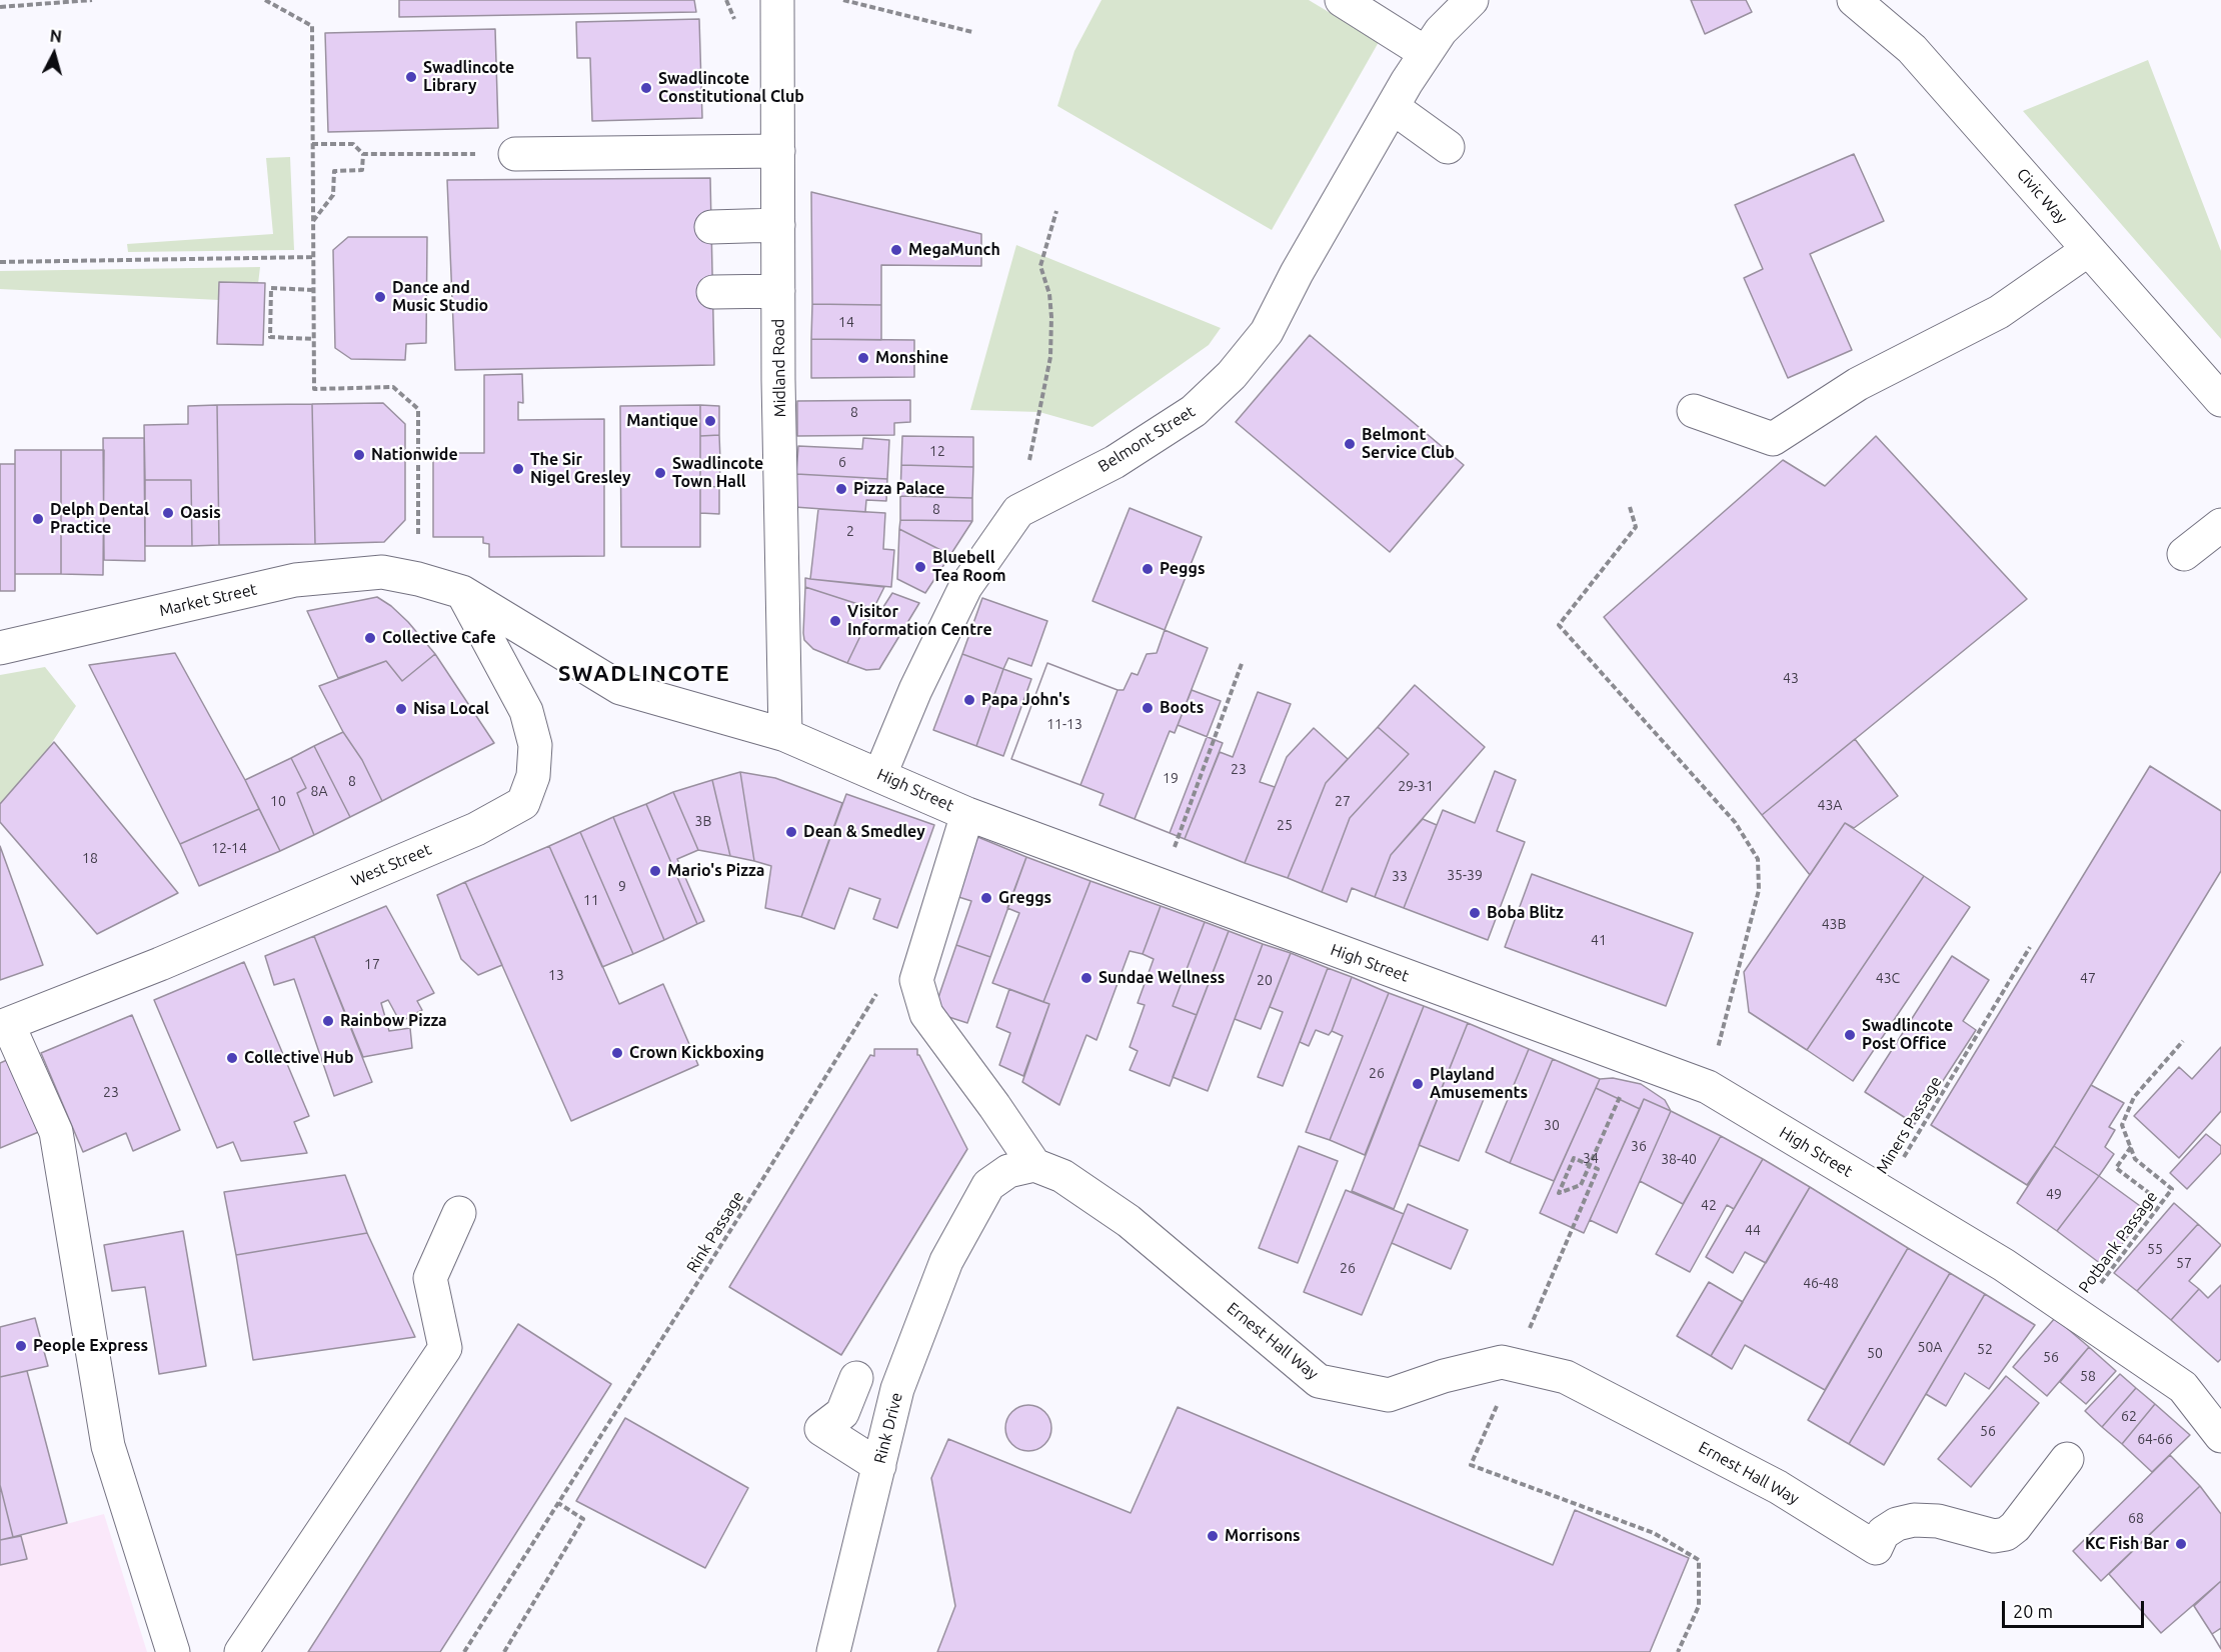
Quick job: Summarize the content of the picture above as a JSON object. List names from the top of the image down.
{
  "streets": {
    "street": [
      "Civic Way",
      "Midland Road",
      "Belmont Street",
      "Market Street",
      "High Street",
      "West Street",
      "Ernest Hall Way",
      "Rink Drive"
    ],
    "path": ["Miners Passage", "Rink Passage", "Potbank Passage"]
  },
  "crossings": [
    ["Midland Road", "High Street"],
    ["Belmont Street", "High Street"],
    ["High Street", "West Street"],
    ["High Street", "Miners Passage"],
    ["High Street", "Potbank Passage"],
    ["Ernest Hall Way", "Rink Drive"]
  ],
  "districts": ["SWADLINCOTE"],
  "places": [
    "Swadlincote Library",
    "Swadlincote Constitutional Club",
    "MegaMunch",
    "Dance and Music Studio",
    "Monshine",
    "Mantique",
    "Belmont Service Club",
    "Nationwide",
    "The Sir Nigel Gresley",
    "Swadlincote Town Hall",
    "Pizza Palace",
    "Oasis",
    "Delph Dental Practice",
    "Bluebell Tea Room",
    "Peggs",
    "Visitor Information Centre",
    "Collective Cafe",
    "Papa John's",
    "Boots",
    "Nisa Local",
    "Dean & Smedley",
    "Mario's Pizza",
    "Greggs",
    "Boba Blitz",
    "Sundae Wellness",
    "Rainbow Pizza",
    "Swadlincote Post Office",
    "Crown Kickboxing",
    "Collective Hub",
    "Playland Amusements",
    "People Express",
    "Morrisons",
    "KC Fish Bar"
  ],
  "house_numbers": [
    "14",
    "8",
    "12",
    "6",
    "8",
    "2",
    "43",
    "11-13",
    "23",
    "19",
    "8",
    "29-31",
    "8A",
    "10",
    "27",
    "43A",
    "3B",
    "25",
    "12-14",
    "18",
    "35-39",
    "33",
    "9",
    "11",
    "43B",
    "41",
    "17",
    "13",
    "43C",
    "47",
    "20",
    "26",
    "23",
    "30",
    "36",
    "34",
    "38-40",
    "49",
    "42",
    "44",
    "55",
    "57",
    "26",
    "46-48",
    "50A",
    "52",
    "50",
    "56",
    "58",
    "62",
    "56",
    "64-66",
    "68"
  ],
  "scale_bar": "20 m",
  "north": "top"
}
